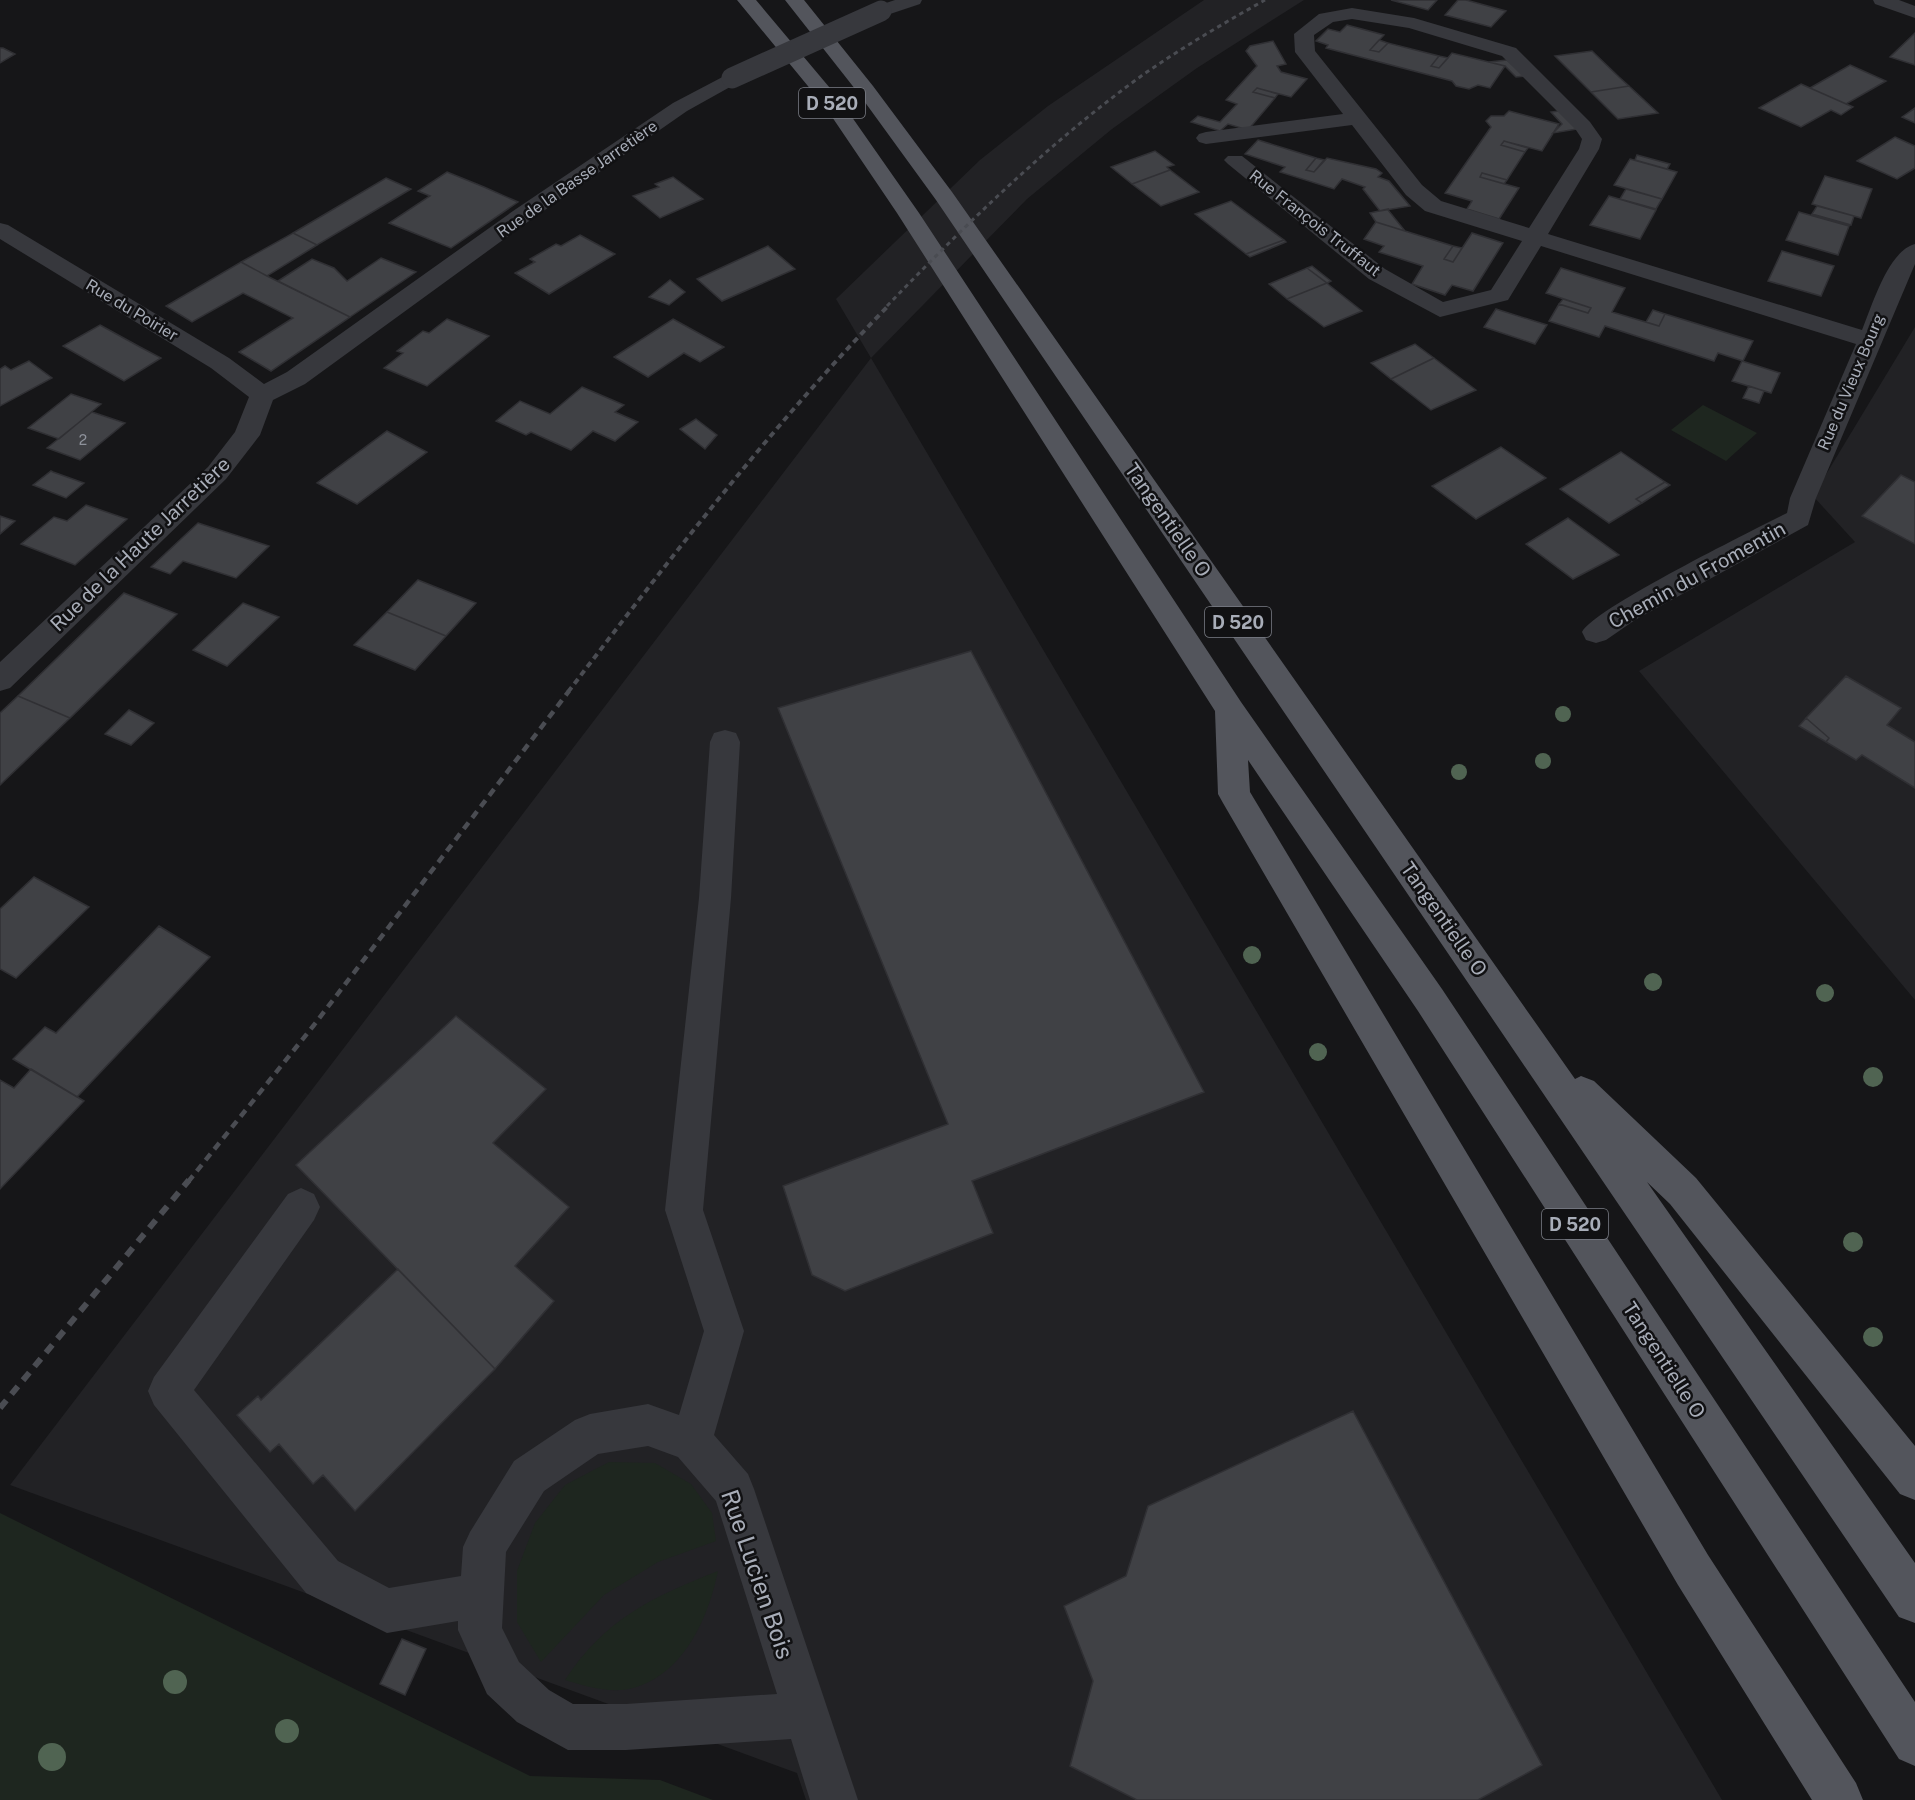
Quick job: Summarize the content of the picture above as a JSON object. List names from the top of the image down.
{
  "streets": {
    "main road": ["D 520", "Tangentielle O"],
    "street": [
      "Rue de la Basse Jarretière",
      "Rue François Truffaut",
      "Rue du Poirier",
      "Rue du Vieux Bourg",
      "Rue de la Haute Jarretière",
      "Chemin du Fromentin",
      "Rue Lucien Bois"
    ]
  },
  "crossings": [
    ["D 520", "Tangentielle O"],
    ["Rue de la Basse Jarretière", "Rue du Poirier"],
    ["Rue de la Basse Jarretière", "Rue de la Haute Jarretière"],
    ["Rue François Truffaut", "Rue du Vieux Bourg"],
    ["Rue du Poirier", "Rue de la Haute Jarretière"],
    ["Rue du Vieux Bourg", "Chemin du Fromentin"]
  ],
  "house_numbers": ["2"]
}
